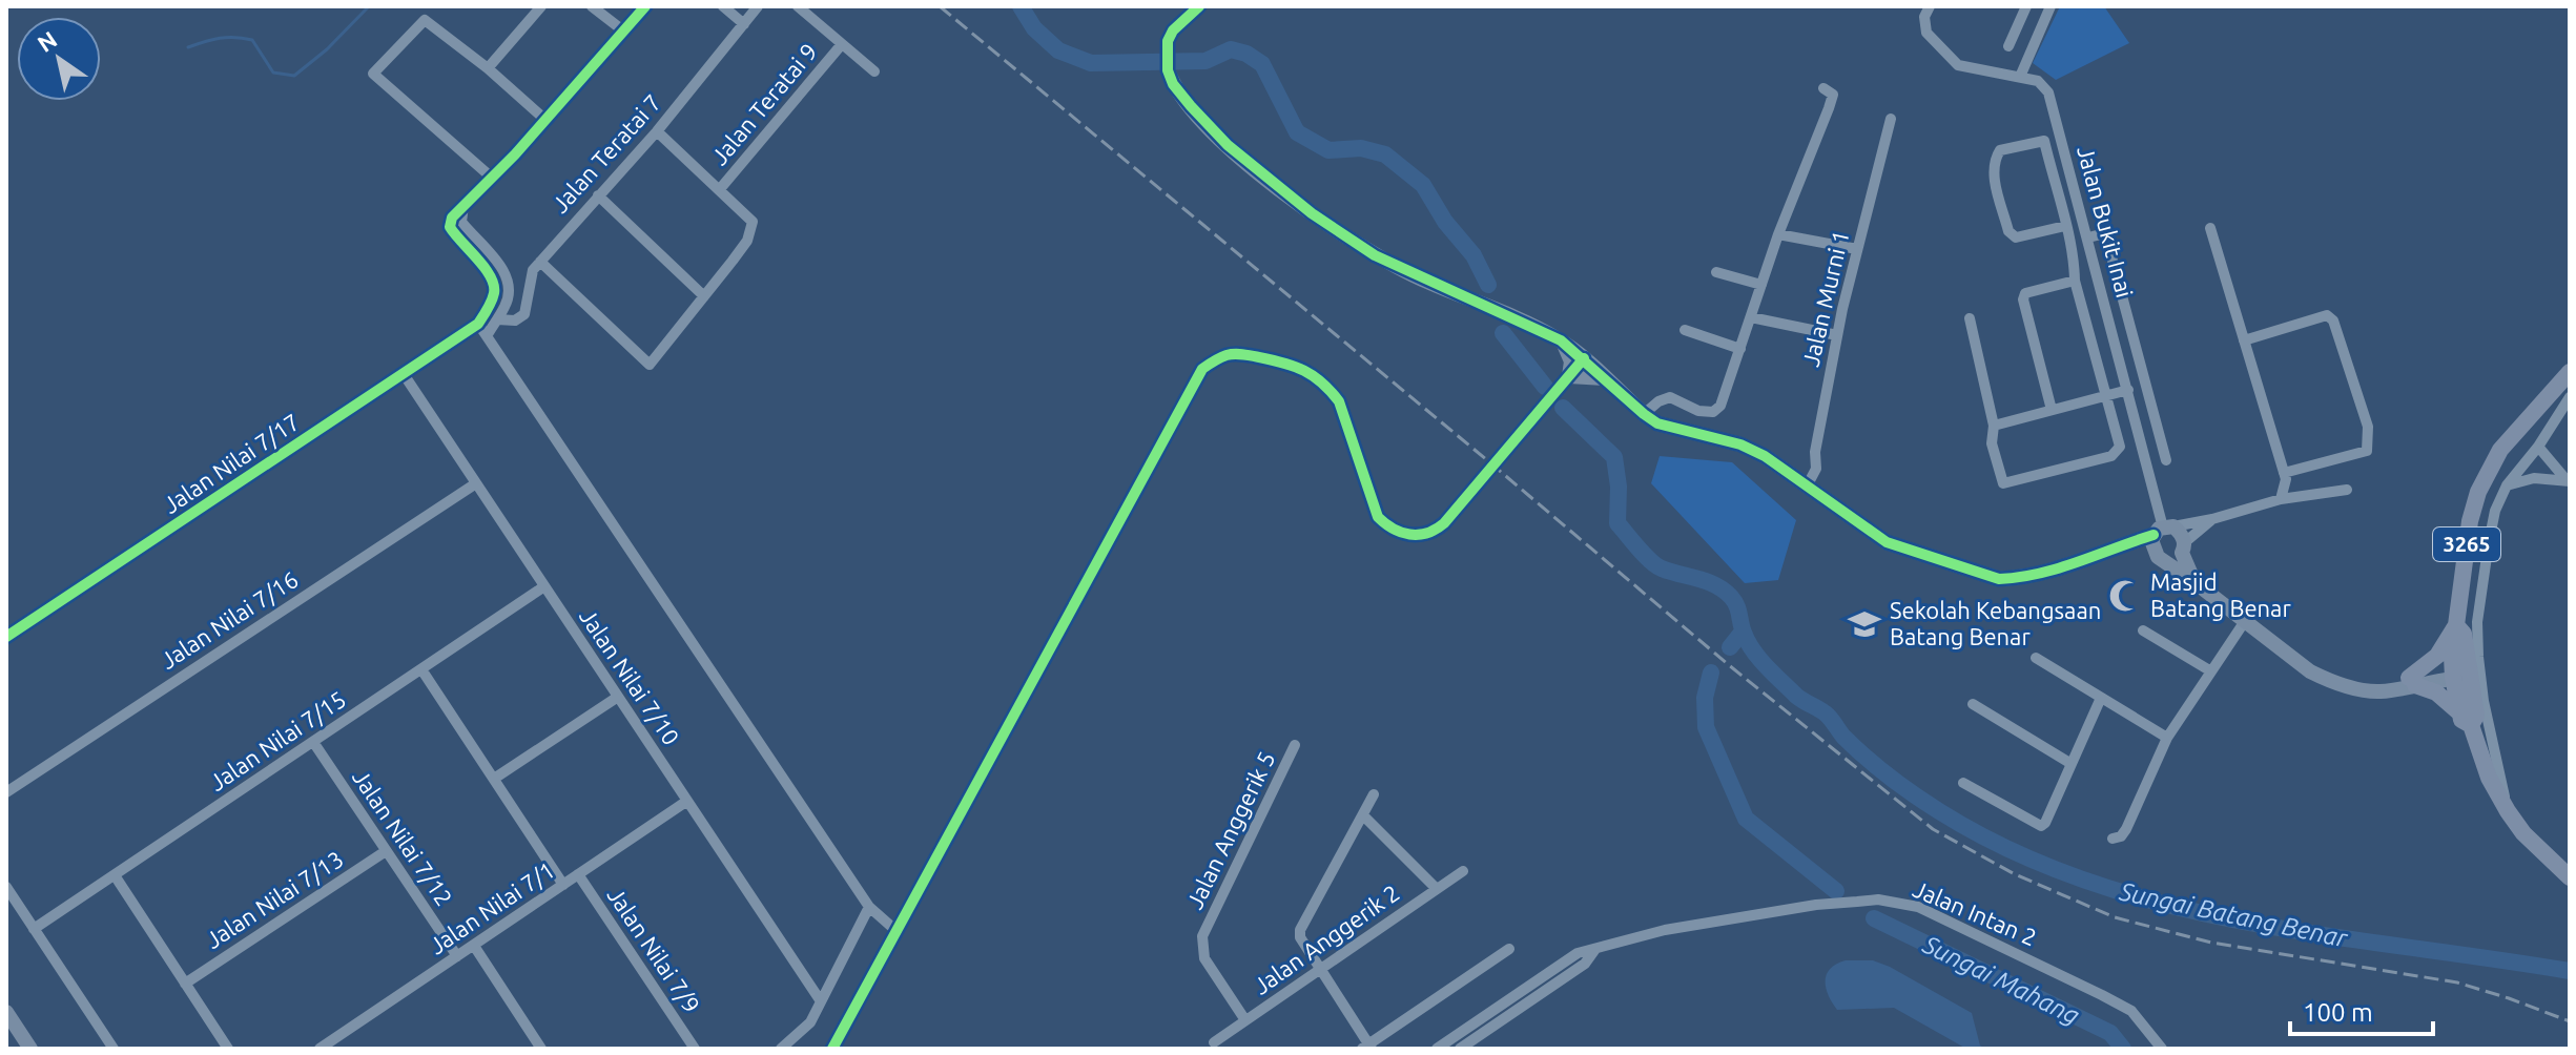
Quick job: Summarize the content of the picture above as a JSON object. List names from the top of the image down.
{
  "streets": {
    "main road": ["3265"],
    "street": [
      "Jalan Teratai 9",
      "Jalan Teratai 7",
      "Jalan Bukit Inai",
      "Jalan Murni 1",
      "Jalan Nilai 7/17",
      "Jalan Nilai 7/16",
      "Jalan Nilai 7/10",
      "Jalan Nilai 7/15",
      "Jalan Anggerik 5",
      "Jalan Nilai 7/12",
      "Jalan Nilai 7/13",
      "Jalan Nilai 7/1",
      "Jalan Intan 2",
      "Jalan Anggerik 2",
      "Jalan Nilai 7/9"
    ]
  },
  "crossings": [
    ["Jalan Nilai 7/17", "Jalan Nilai 7/10"],
    ["Jalan Nilai 7/16", "Jalan Nilai 7/10"],
    ["Jalan Nilai 7/10", "Jalan Nilai 7/15"],
    ["Jalan Nilai 7/10", "Jalan Nilai 7/1"],
    ["Jalan Nilai 7/15", "Jalan Nilai 7/12"],
    ["Jalan Anggerik 5", "Jalan Anggerik 2"],
    ["Jalan Nilai 7/12", "Jalan Nilai 7/13"],
    ["Jalan Nilai 7/12", "Jalan Nilai 7/1"],
    ["Jalan Nilai 7/1", "Jalan Nilai 7/9"]
  ],
  "water": ["Sungai Batang Benar", "Sungai Mahang"],
  "places": {
    "mosque": ["Masjid Batang Benar"],
    "school or university": ["Sekolah Kebangsaan Batang Benar"]
  },
  "scale_bar": "100 m",
  "north": "top left"
}
